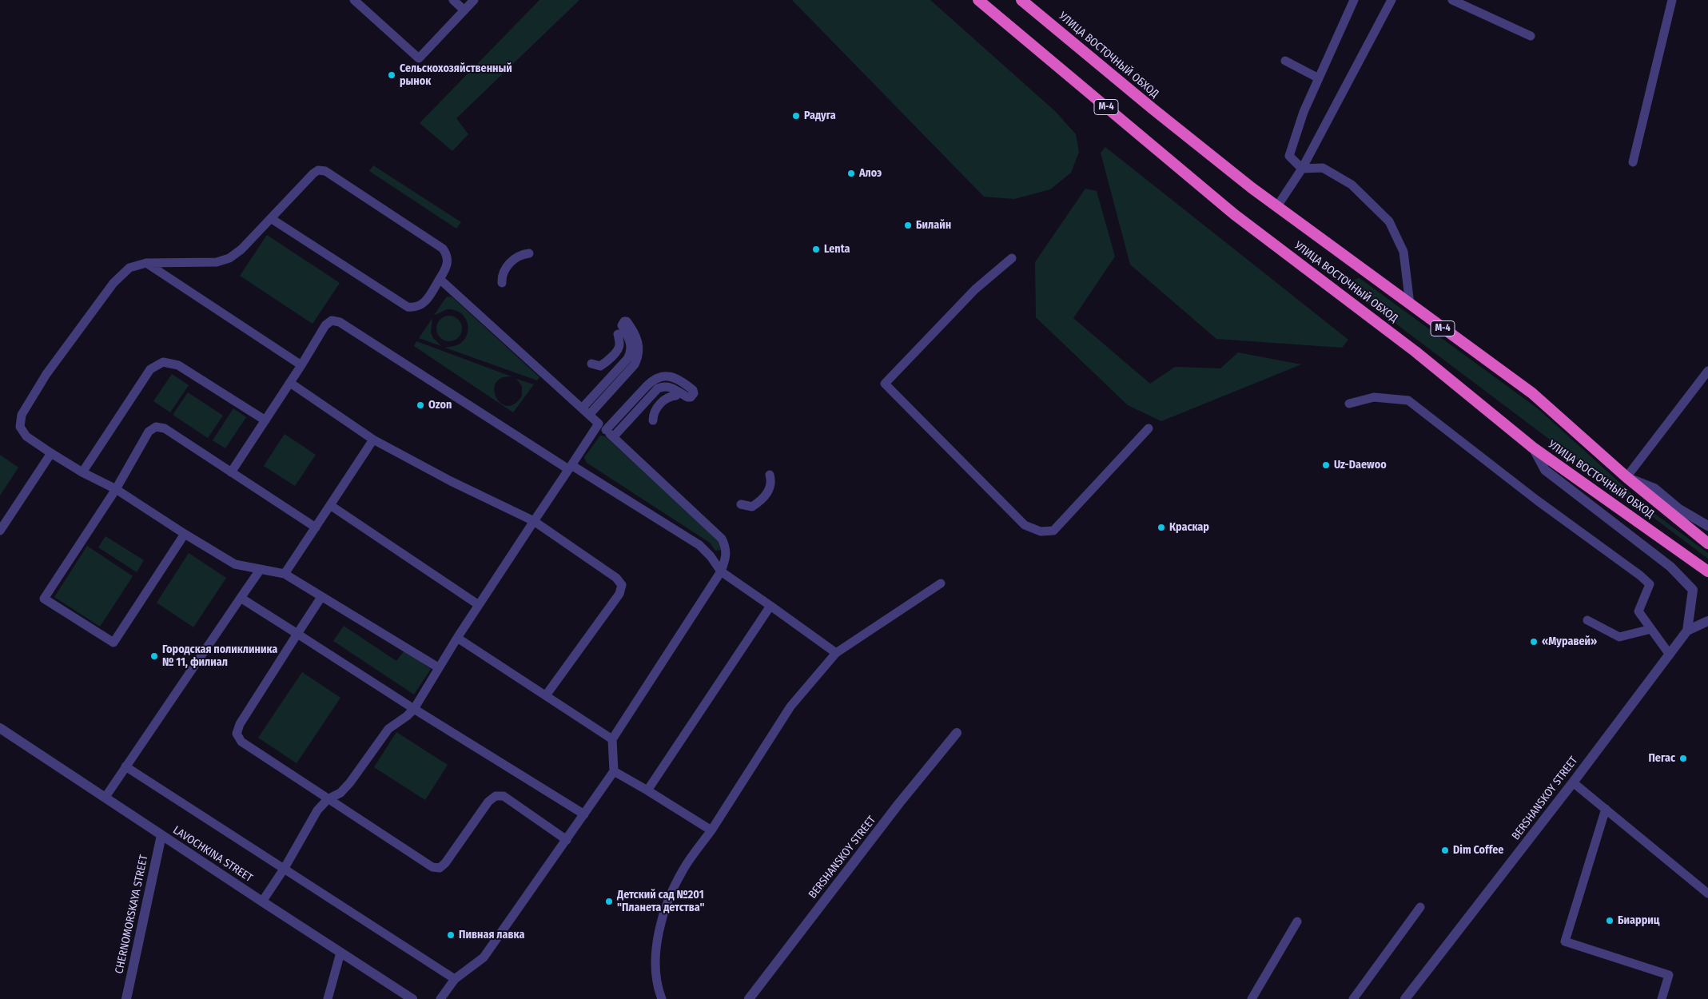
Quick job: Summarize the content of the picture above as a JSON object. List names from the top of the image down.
{
  "streets": {
    "highway": ["УЛИЦА ВОСТОЧНЫЙ ОБХОД", "М-4"],
    "street": ["BERSHANSKOY STREET", "LAVOCHKINA STREET", "CHERNOMORSKAYA STREET"]
  },
  "crossings": [
    ["УЛИЦА ВОСТОЧНЫЙ ОБХОД", "BERSHANSKOY STREET"],
    ["LAVOCHKINA STREET", "CHERNOMORSKAYA STREET"]
  ],
  "places": [
    "Сельскохозяйственный рынок",
    "Радуга",
    "Алоэ",
    "Билайн",
    "Lenta",
    "Ozon",
    "Uz-Daewoo",
    "Краскар",
    "«Муравей»",
    "Городская поликлиника № 11, филиал",
    "Пегас",
    "Dim Coffee",
    "Детский сад №201 \"Планета детства\"",
    "Биарриц",
    "Пивная лавка"
  ]
}
